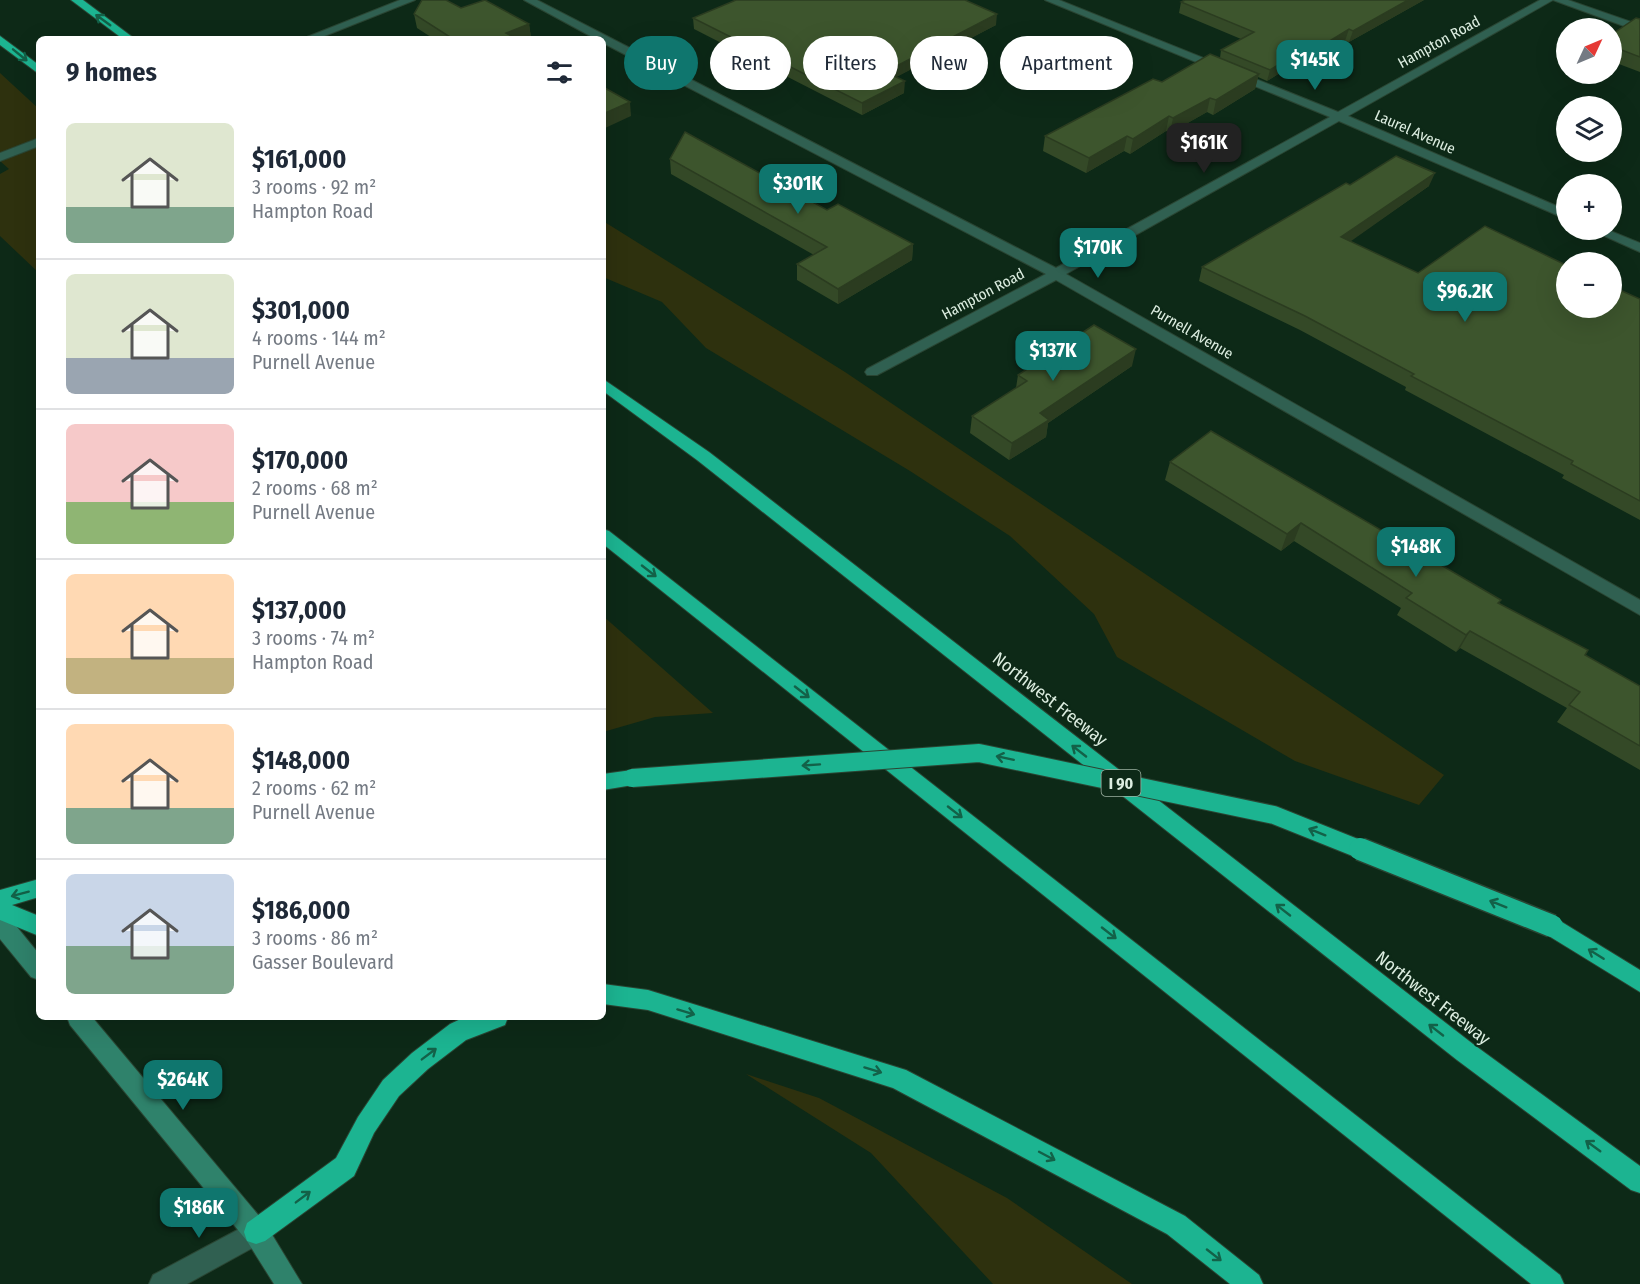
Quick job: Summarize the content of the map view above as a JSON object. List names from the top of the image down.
{
  "streets": {
    "highway": ["Northwest Freeway", "I 90"],
    "street": ["Hampton Road", "Laurel Avenue", "Purnell Avenue"]
  },
  "crossings": [
    ["Hampton Road", "Laurel Avenue"],
    ["Hampton Road", "Purnell Avenue"]
  ],
  "north": "top right",
  "page": {
    "map_buttons": ["+", "−"],
    "chip": [
      "Buy",
      "Rent",
      "Filters",
      "New",
      "Apartment"
    ],
    "heading": "9 homes",
    "price": [
      "$145K",
      "$161K",
      "$301K",
      "$170K",
      "$96.2K",
      "$137K",
      "$148K",
      "$264K",
      "$186K"
    ],
    "list": [
      {
        "name": "$161,000",
        "note": "3 rooms · 92 m² · Hampton Road"
      },
      {
        "name": "$301,000",
        "note": "4 rooms · 144 m² · Purnell Avenue"
      },
      {
        "name": "$170,000",
        "note": "2 rooms · 68 m² · Purnell Avenue"
      },
      {
        "name": "$137,000",
        "note": "3 rooms · 74 m² · Hampton Road"
      },
      {
        "name": "$148,000",
        "note": "2 rooms · 62 m² · Purnell Avenue"
      },
      {
        "name": "$186,000",
        "note": "3 rooms · 86 m² · Gasser Boulevard"
      }
    ]
  }
}
